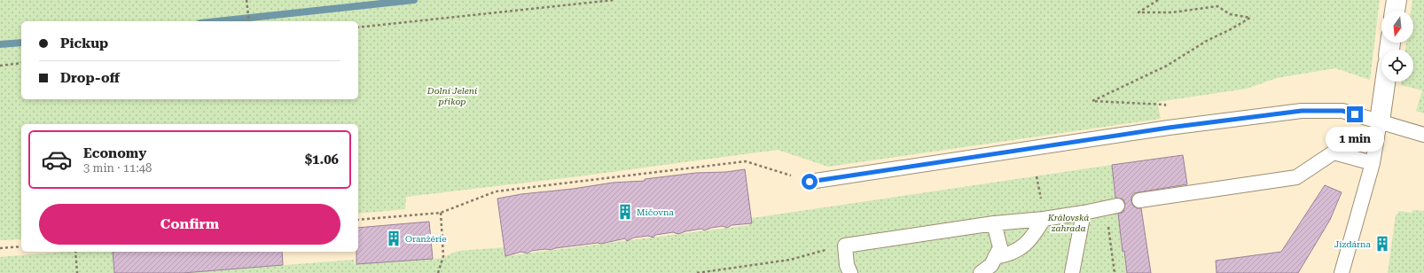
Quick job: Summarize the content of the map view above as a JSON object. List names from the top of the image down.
{
  "parks": ["Dolní Jelení příkop", "Královská zahrada"],
  "places": {
    "building": ["Míčovna", "Oranžérie", "Jízdárna"]
  },
  "north": "bottom",
  "page": {
    "banner": ["Pickup", "Drop-off"],
    "bubble": "1 min",
    "list": [
      {
        "name": "Economy",
        "note": "3 min · 11:48",
        "value": "$1.06"
      }
    ],
    "buttons": "Confirm"
  }
}
